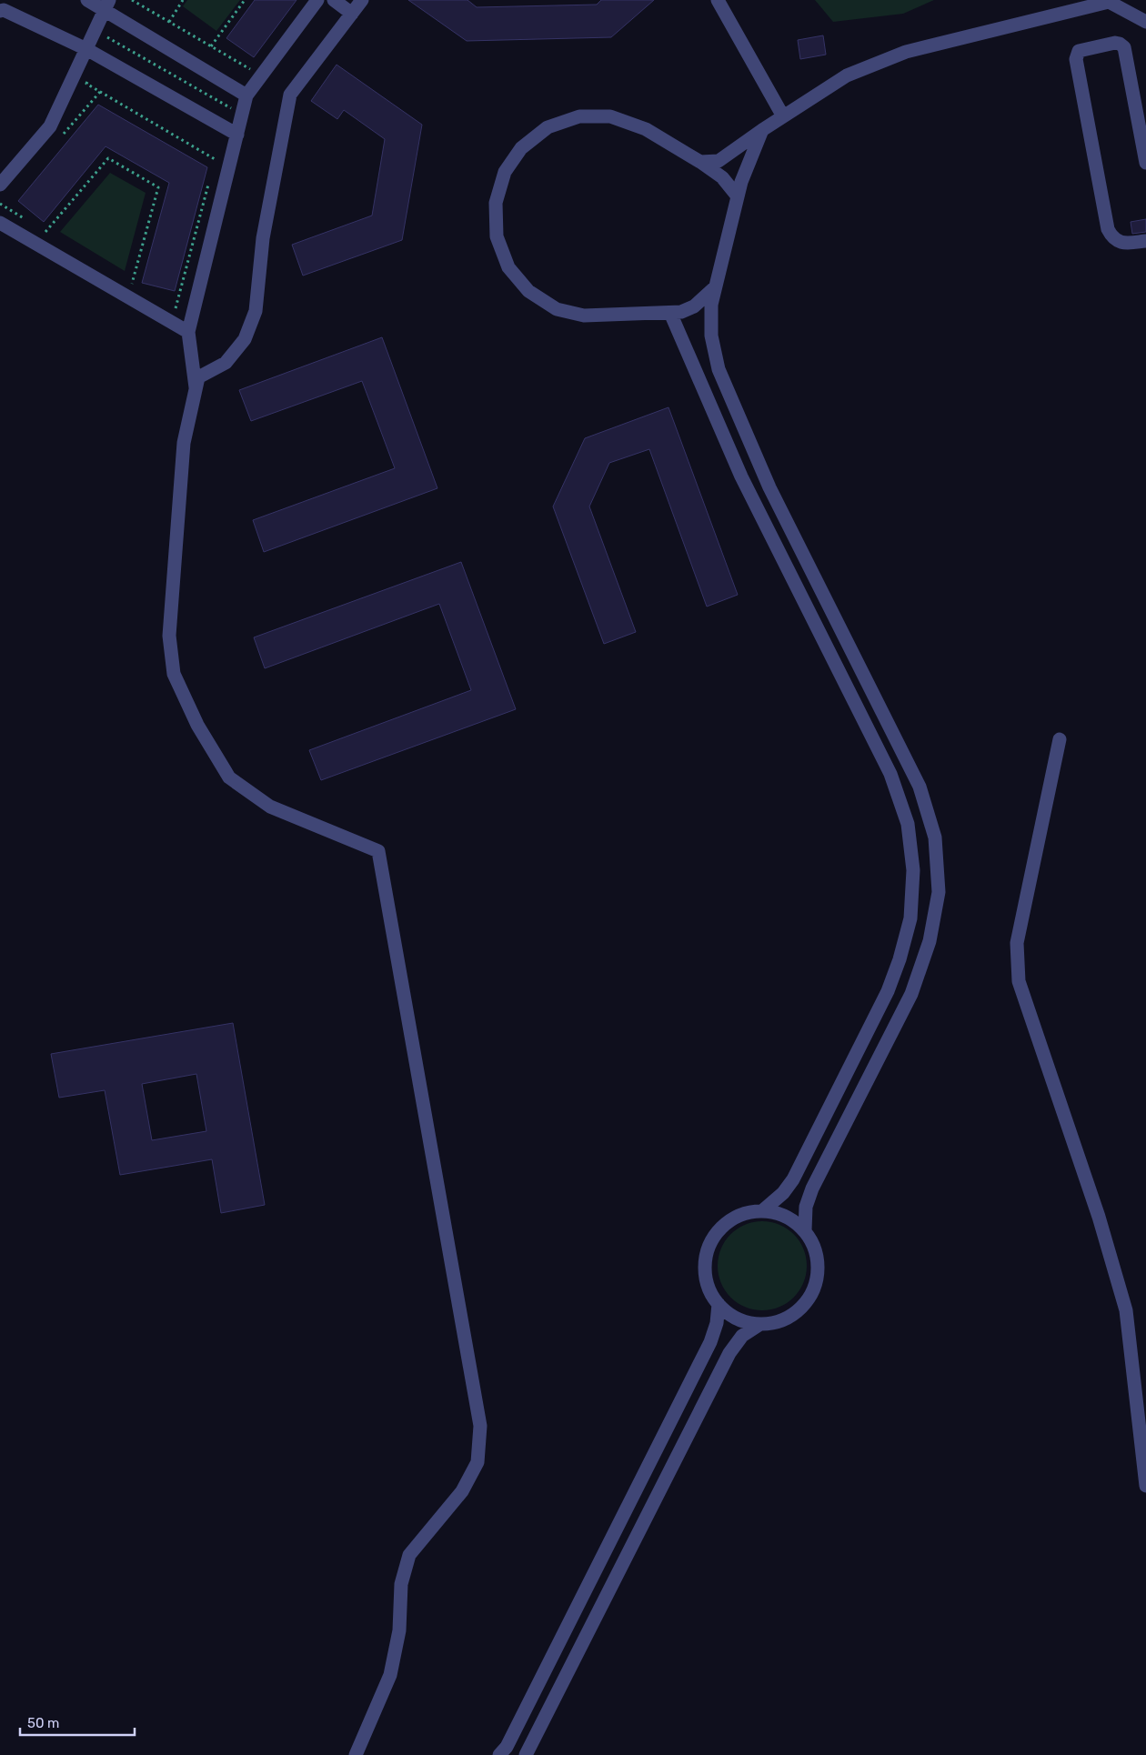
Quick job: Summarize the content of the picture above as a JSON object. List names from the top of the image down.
{
  "scale_bar": "50 m"
}
